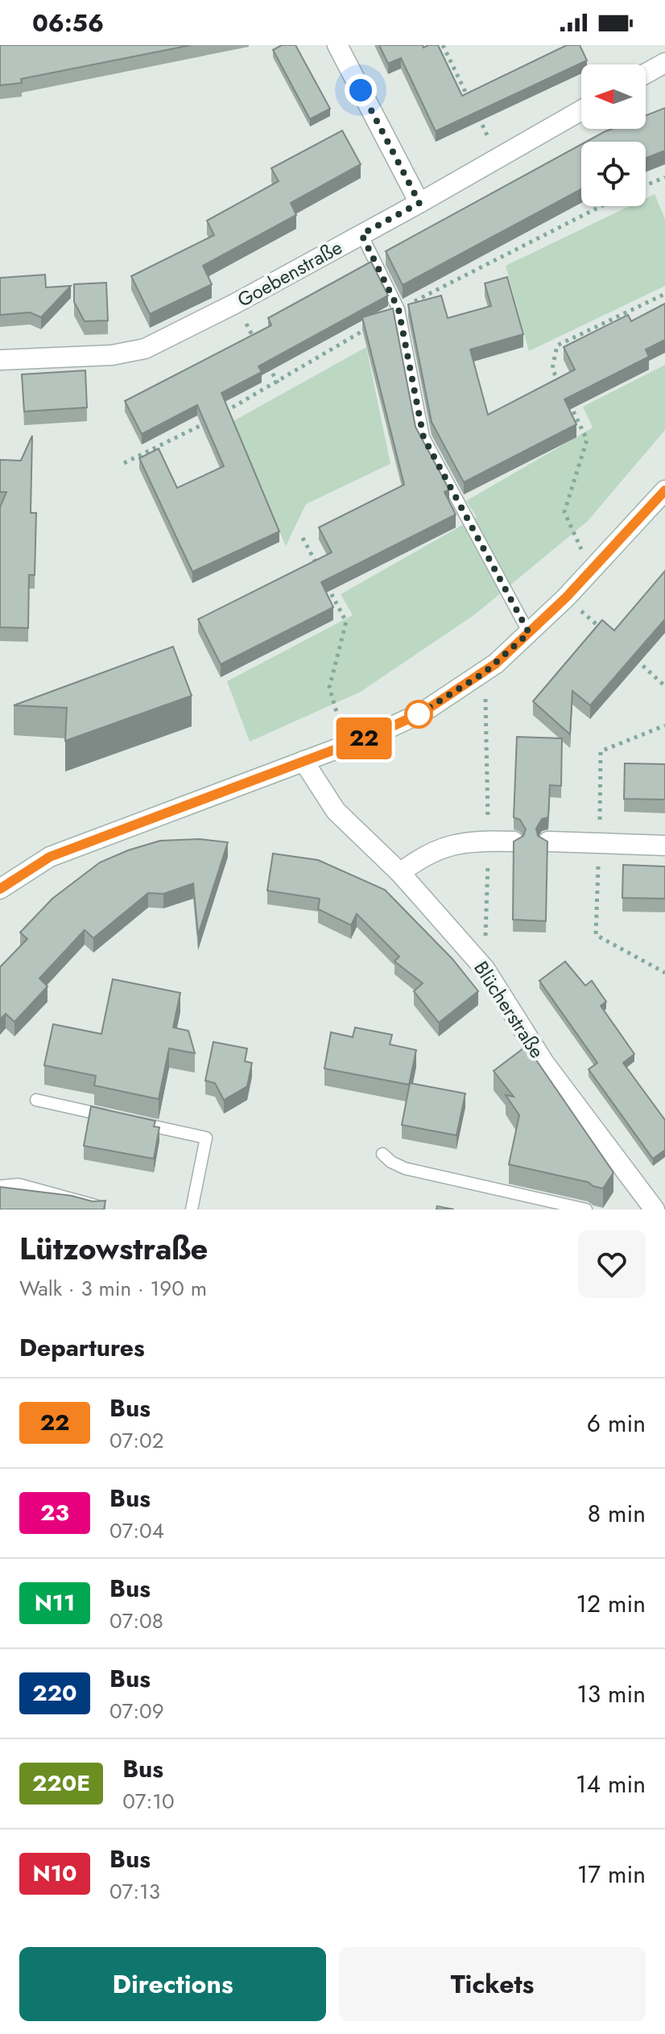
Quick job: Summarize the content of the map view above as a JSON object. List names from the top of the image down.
{
  "streets": {
    "street": ["Goebenstraße", "Blücherstraße"]
  },
  "lines": ["bus line 22"],
  "north": "left",
  "page": {
    "status": "06:56",
    "on_map": "22",
    "heading": [
      ["Lützowstraße", "Walk · 3 min · 190 m"],
      "Departures"
    ],
    "list": [
      {
        "mark": "22",
        "name": "Bus",
        "note": "07:02",
        "value": "6 min"
      },
      {
        "mark": "23",
        "name": "Bus",
        "note": "07:04",
        "value": "8 min"
      },
      {
        "mark": "N11",
        "name": "Bus",
        "note": "07:08",
        "value": "12 min"
      },
      {
        "mark": "220",
        "name": "Bus",
        "note": "07:09",
        "value": "13 min"
      },
      {
        "mark": "220E",
        "name": "Bus",
        "note": "07:10",
        "value": "14 min"
      },
      {
        "mark": "N10",
        "name": "Bus",
        "note": "07:13",
        "value": "17 min"
      }
    ],
    "buttons": ["Directions", "Tickets"]
  }
}
